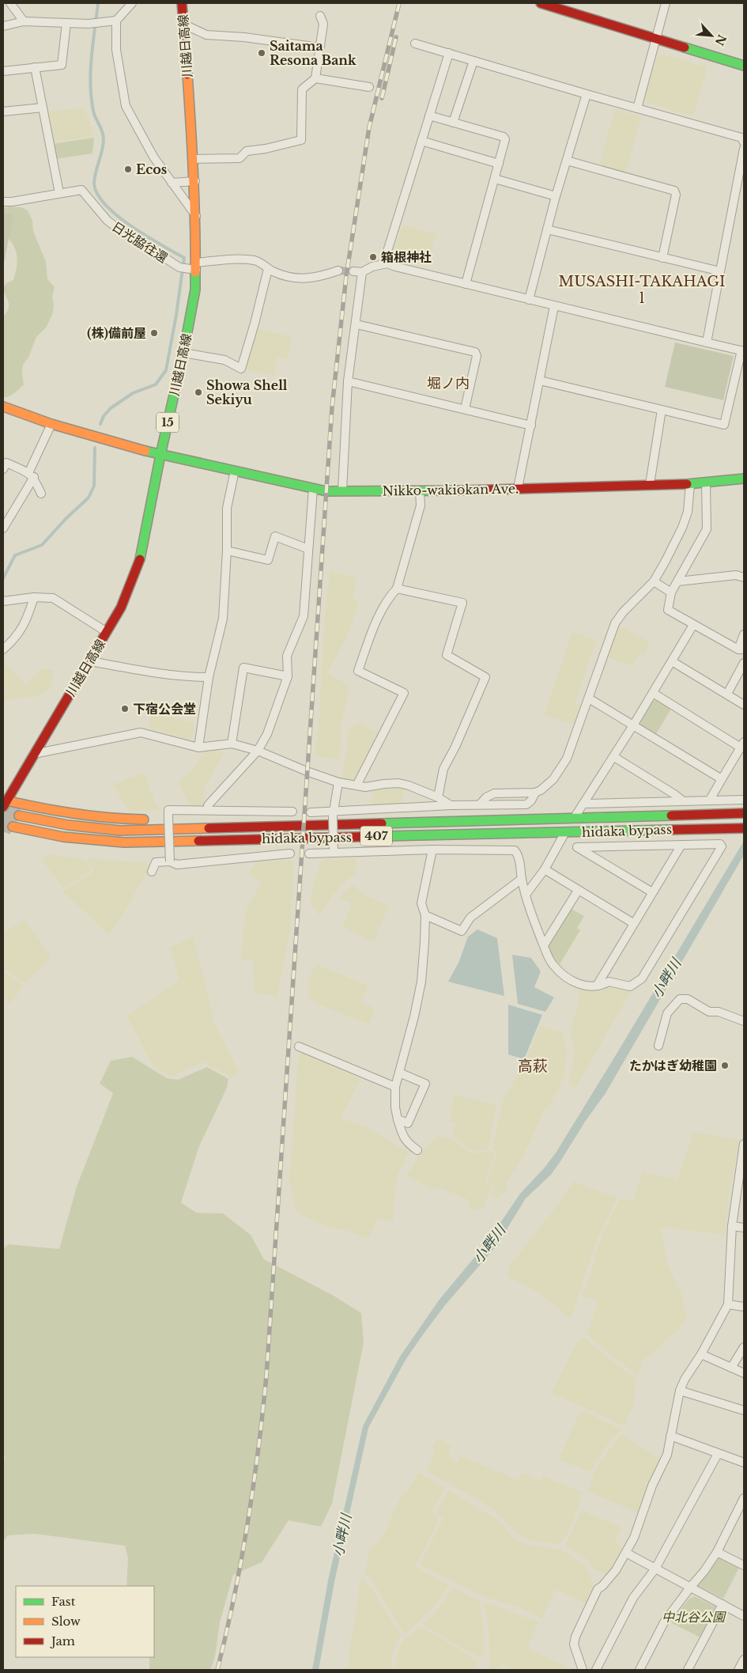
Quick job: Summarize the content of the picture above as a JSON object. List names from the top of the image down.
{
  "streets": {
    "main road": [
      "川越日高線",
      "15",
      "Nikko-wakiokan Ave.",
      "hidaka bypass",
      "407"
    ],
    "street": ["日光脇往還"]
  },
  "crossings": [
    ["川越日高線", "日光脇往還"],
    ["川越日高線", "Nikko-wakiokan Ave."],
    ["川越日高線", "407"],
    ["hidaka bypass", "407"]
  ],
  "districts": ["MUSASHI-TAKAHAGI 1", "堀ノ内", "高萩"],
  "water": ["小畔川"],
  "parks": ["中北谷公園"],
  "places": [
    "Saitama Resona Bank",
    "Ecos",
    "箱根神社",
    "(株)備前屋",
    "Showa Shell Sekiyu",
    "下宿公会堂",
    "たかはぎ幼稚園"
  ],
  "legend": ["Fast", "Slow", "Jam"],
  "north": "bottom right"
}
